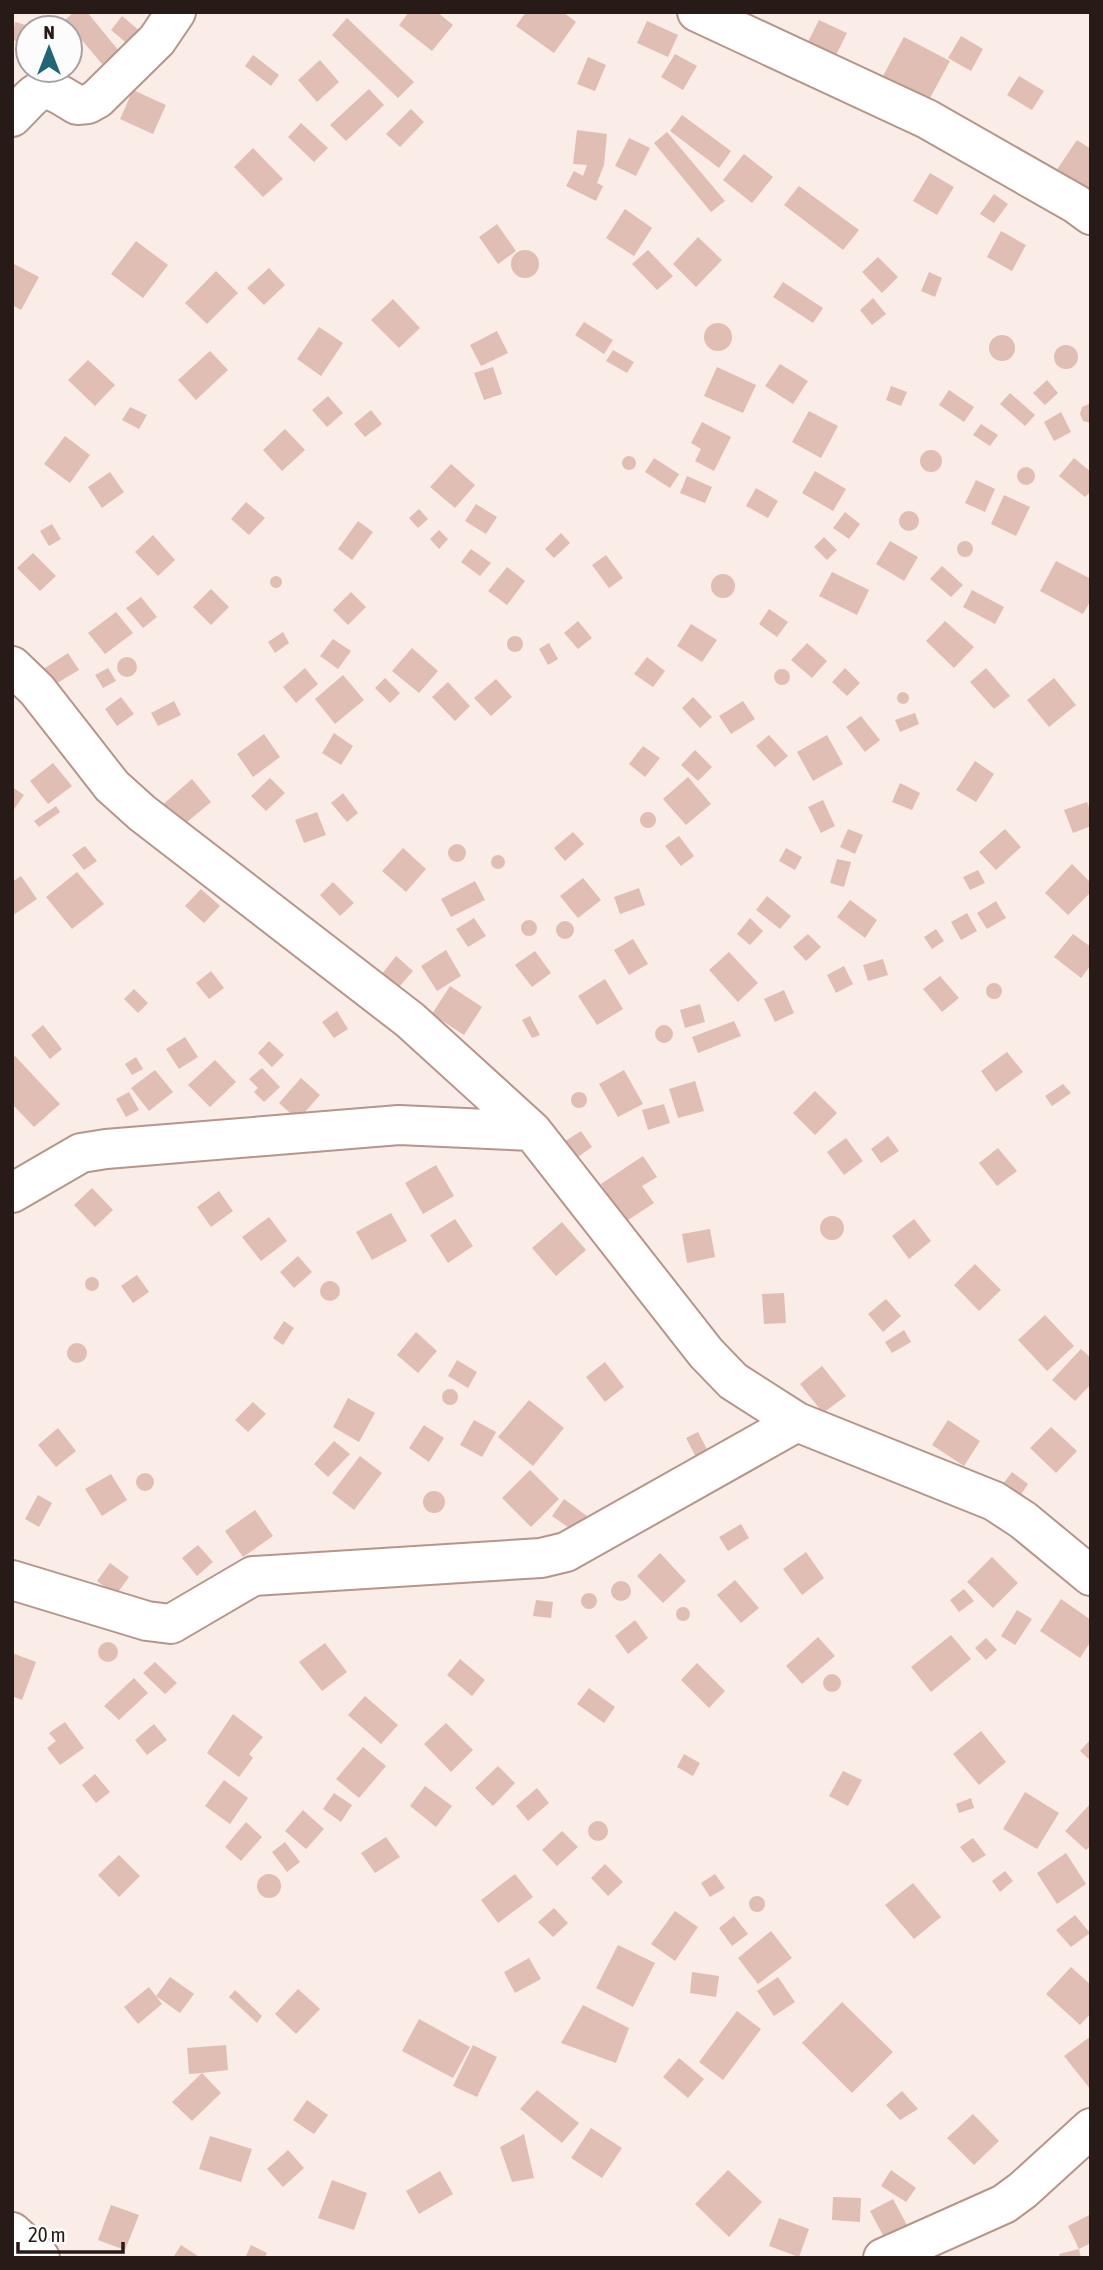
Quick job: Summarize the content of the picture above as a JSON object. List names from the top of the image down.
{
  "scale_bar": "20 m",
  "north": "top"
}
